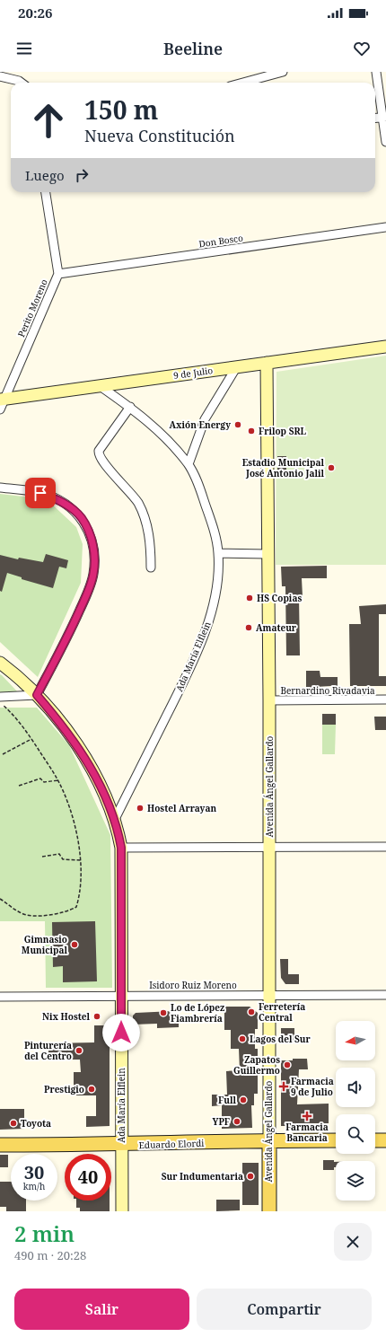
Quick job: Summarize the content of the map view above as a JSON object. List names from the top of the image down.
{
  "streets": {
    "main road": ["Avenida Ángel Gallardo", "Eduardo Elordi"],
    "street": [
      "Don Bosco",
      "Perito Moreno",
      "9 de Julio",
      "Ada María Elflein",
      "Bernardino Rivadavia",
      "Isidoro Ruiz Moreno"
    ]
  },
  "crossings": [
    ["Don Bosco", "Perito Moreno"],
    ["Perito Moreno", "9 de Julio"],
    ["9 de Julio", "Ada María Elflein"],
    ["9 de Julio", "Avenida Ángel Gallardo"],
    ["Ada María Elflein", "Isidoro Ruiz Moreno"],
    ["Ada María Elflein", "Eduardo Elordi"],
    ["Bernardino Rivadavia", "Avenida Ángel Gallardo"],
    ["Avenida Ángel Gallardo", "Isidoro Ruiz Moreno"],
    ["Avenida Ángel Gallardo", "Eduardo Elordi"]
  ],
  "places": {
    "other": [
      "Axión Energy",
      "Frilop SRL",
      "Estadio Municipal José Antonio Jalil",
      "HS Copias",
      "Amateur",
      "Hostel Arrayan",
      "Gimnasio Municipal",
      "Ferretería Central",
      "Lo de López Fiambrería",
      "Nix Hostel",
      "Lagos del Sur",
      "Pinturería del Centro",
      "Zapatos Guillermo",
      "Prestigio",
      "Full",
      "YPF",
      "Toyota",
      "Sur Indumentaria"
    ],
    "health": ["Farmacia 9 de Julio", "Farmacia Bancaria"]
  },
  "north": "left",
  "page": {
    "status": "20:26",
    "header": "Beeline",
    "turn": ["150 m", "Nueva Constitución"],
    "then": "Luego",
    "speed": "30 km/h",
    "limit": "40",
    "heading": ["2 min", "490 m · 20:28"],
    "buttons": ["Salir", "Compartir"]
  }
}
